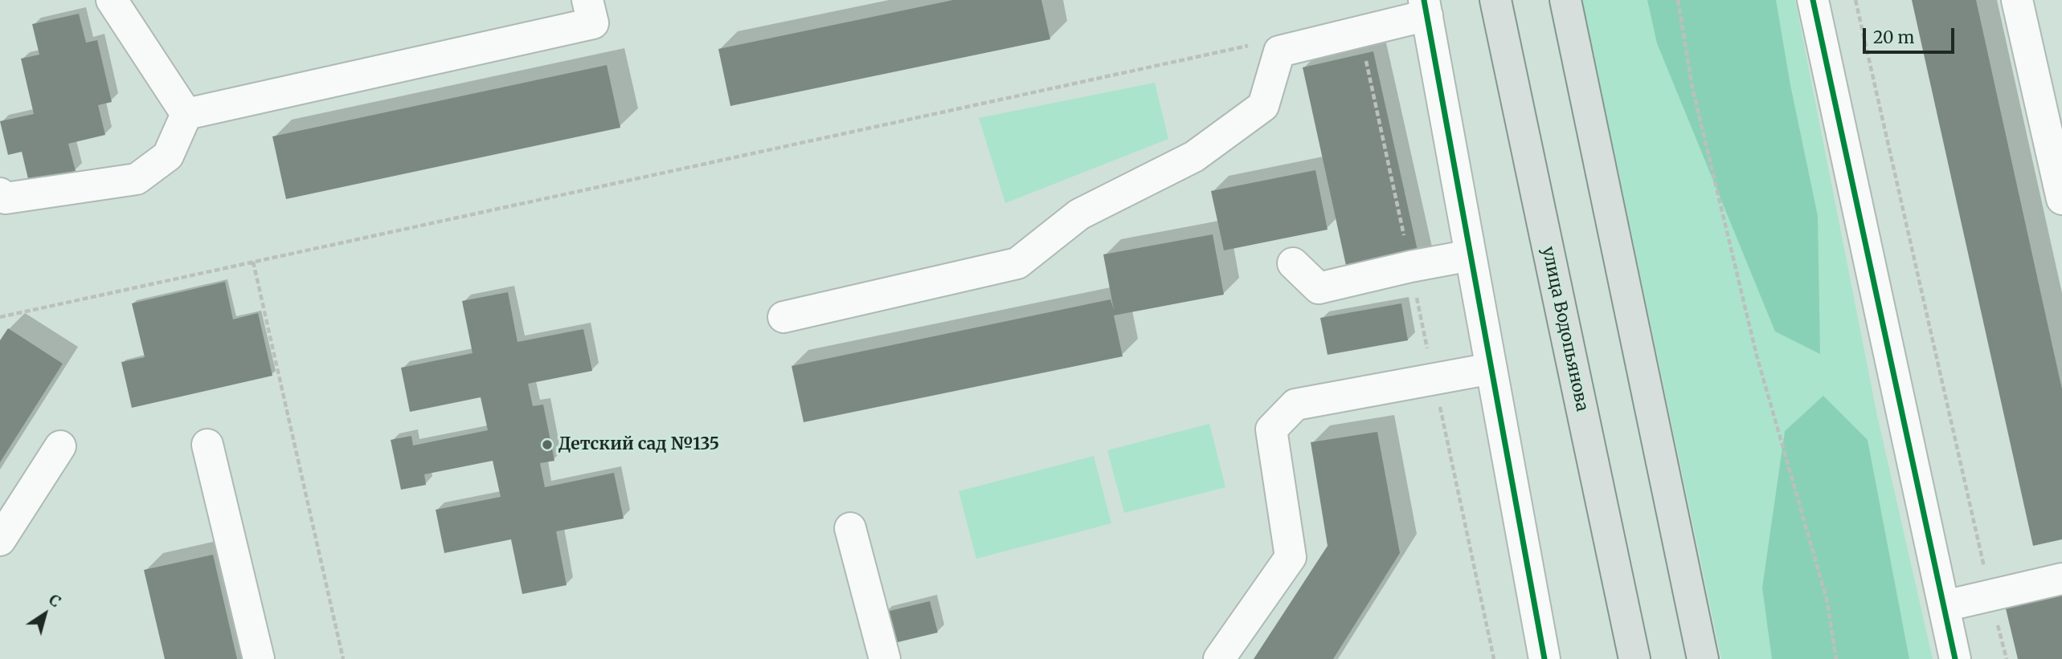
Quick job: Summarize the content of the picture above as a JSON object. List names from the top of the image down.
{
  "streets": {
    "main road": ["улица Водопьянова"]
  },
  "places": ["Детский сад №135"],
  "scale_bar": "20 m",
  "north": "top right"
}
